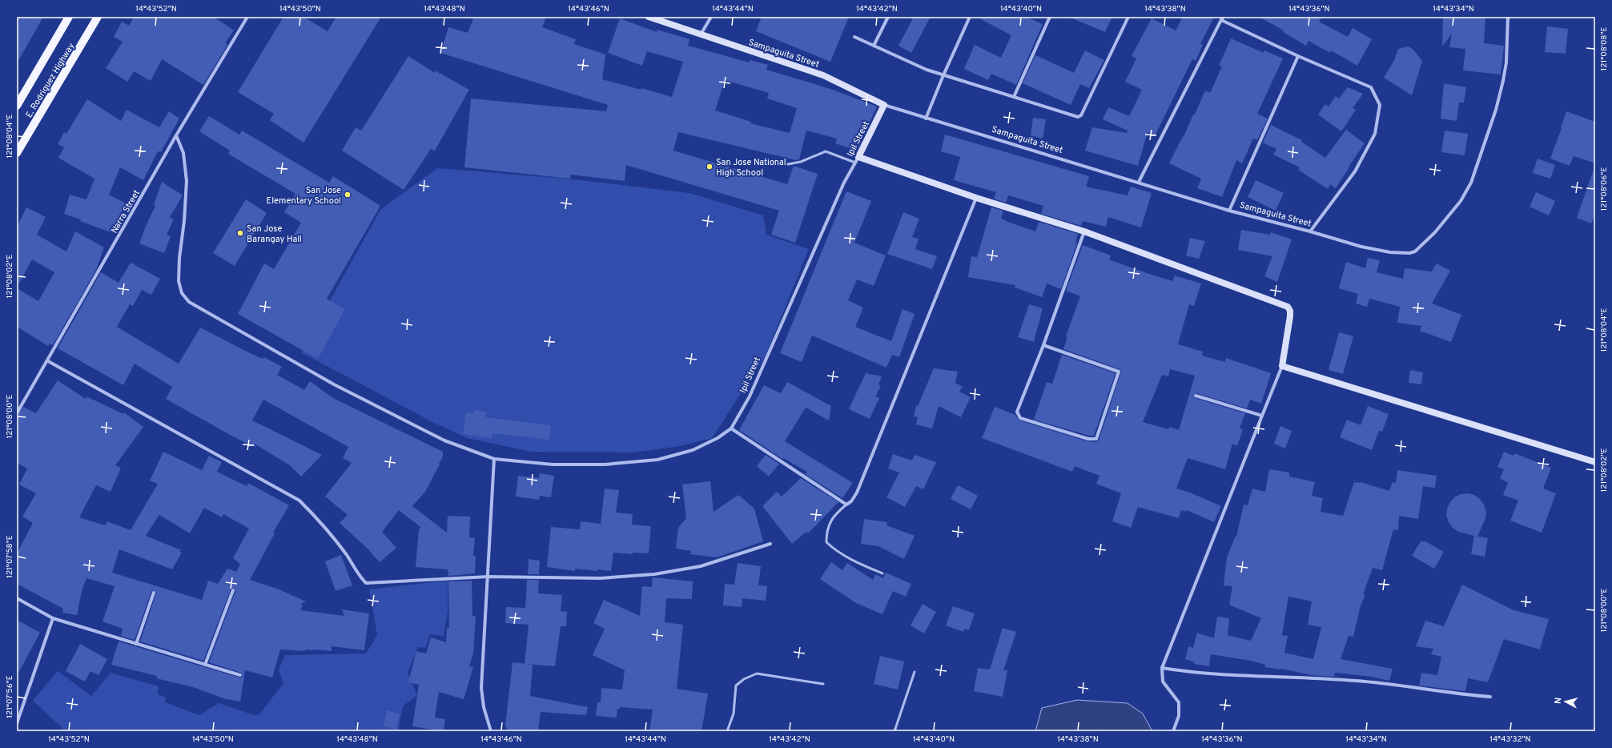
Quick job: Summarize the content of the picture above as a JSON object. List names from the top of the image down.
{
  "streets": {
    "main road": ["E. Rodriguez Highway"],
    "street": ["Sampaguita Street", "Ipil Street", "Narra Street"]
  },
  "crossings": [
    ["Sampaguita Street", "Ipil Street"],
    ["Ipil Street", "Narra Street"]
  ],
  "places": ["San Jose National High School", "San Jose Elementary School", "San Jose Barangay Hall"],
  "north": "left",
  "coordinates": [
    "14°43'52\"N",
    "14°43'50\"N",
    "14°43'48\"N",
    "14°43'46\"N",
    "14°43'44\"N",
    "14°43'42\"N",
    "14°43'40\"N",
    "14°43'38\"N",
    "14°43'36\"N",
    "14°43'34\"N",
    "121°08'08\"E",
    "121°08'04\"E",
    "121°08'06\"E",
    "121°08'02\"E",
    "121°08'00\"E",
    "121°07'58\"E",
    "121°07'56\"E",
    "14°43'32\"N"
  ]
}
